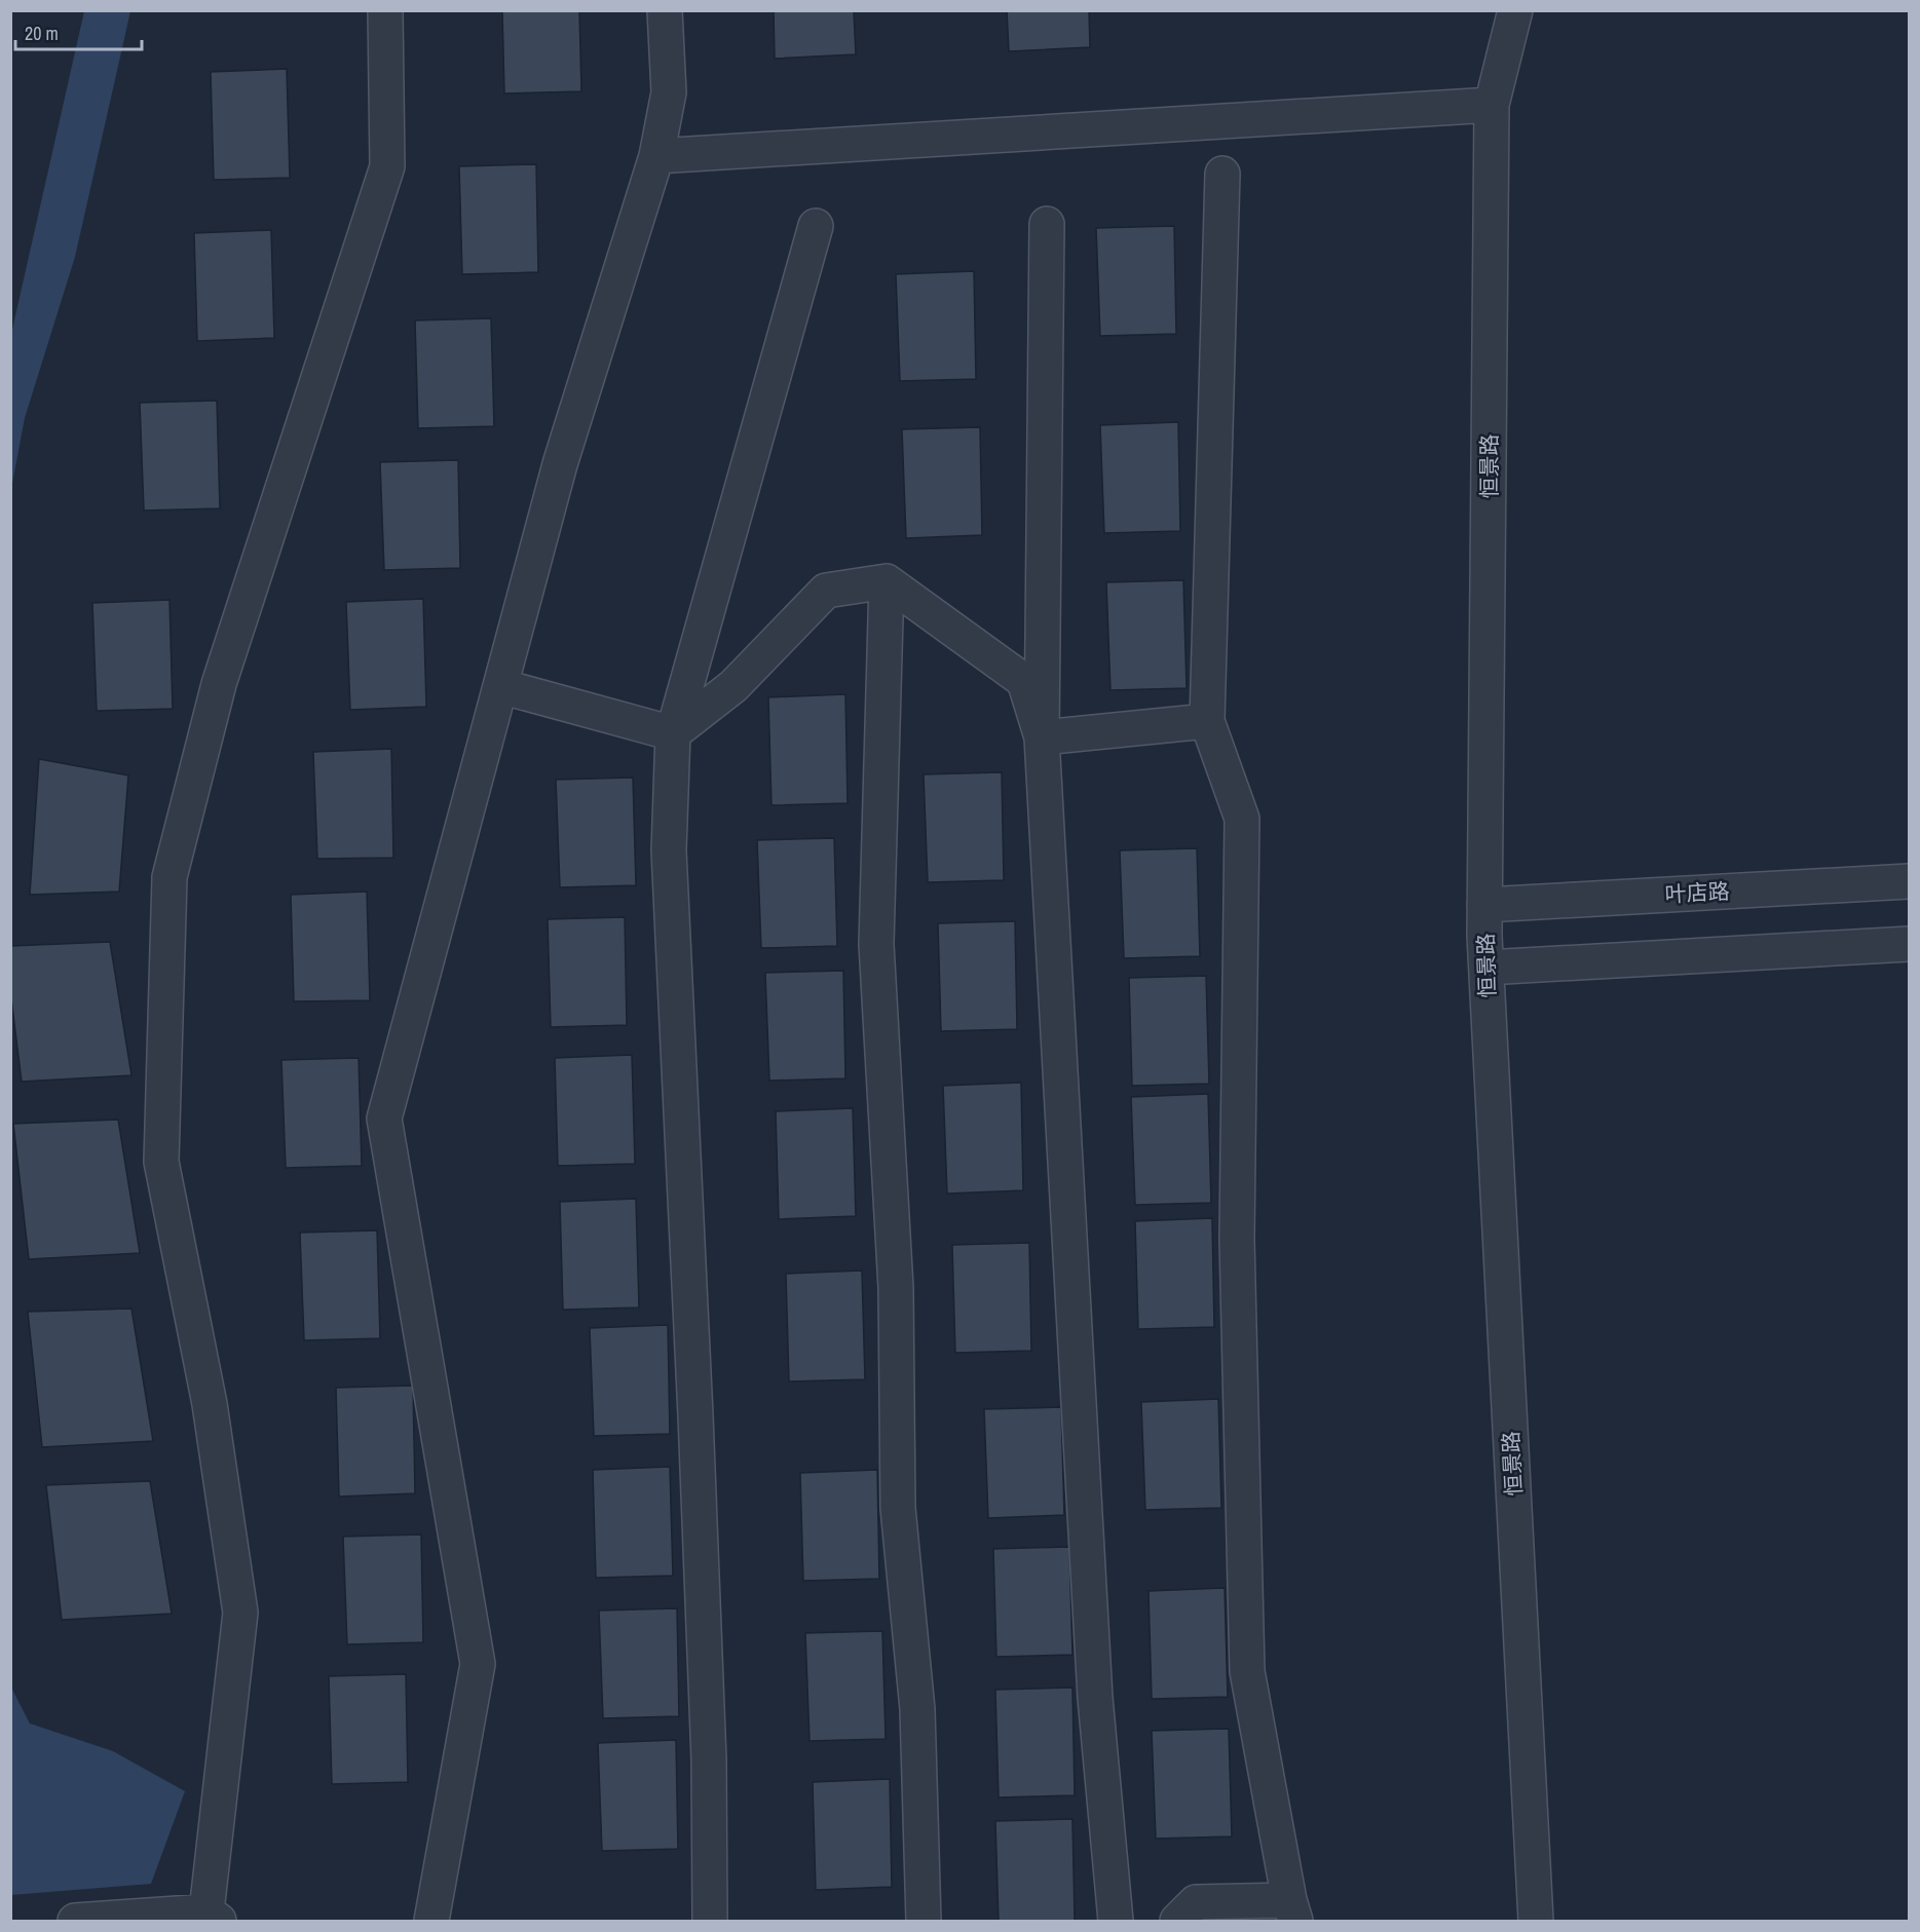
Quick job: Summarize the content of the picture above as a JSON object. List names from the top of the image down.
{
  "streets": {
    "street": ["恒景路", "叶店路"]
  },
  "crossings": [
    ["恒景路", "叶店路"]
  ],
  "scale_bar": "20 m"
}
